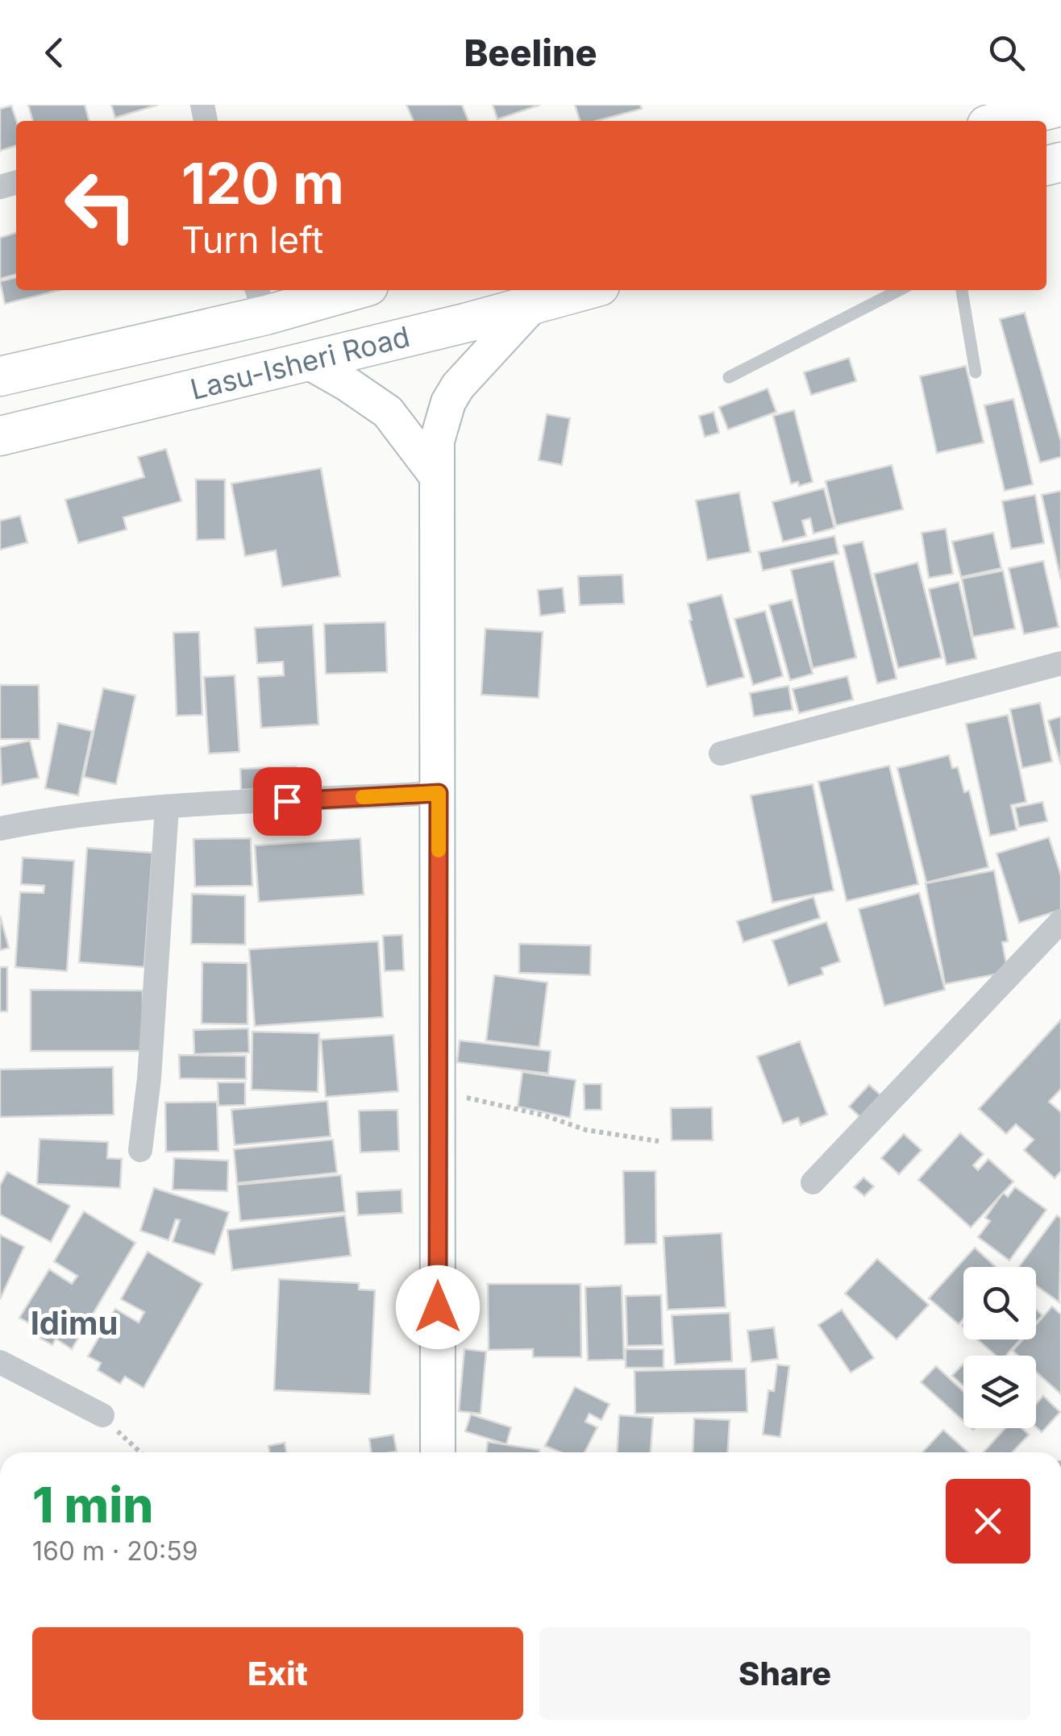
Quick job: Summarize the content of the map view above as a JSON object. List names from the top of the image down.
{
  "streets": {
    "main road": ["Lasu-Isheri Road"]
  },
  "districts": ["Idimu"],
  "page": {
    "header": "Beeline",
    "turn": ["120 m", "Turn left"],
    "heading": ["1 min", "160 m · 20:59"],
    "buttons": ["Exit", "Share"]
  }
}
